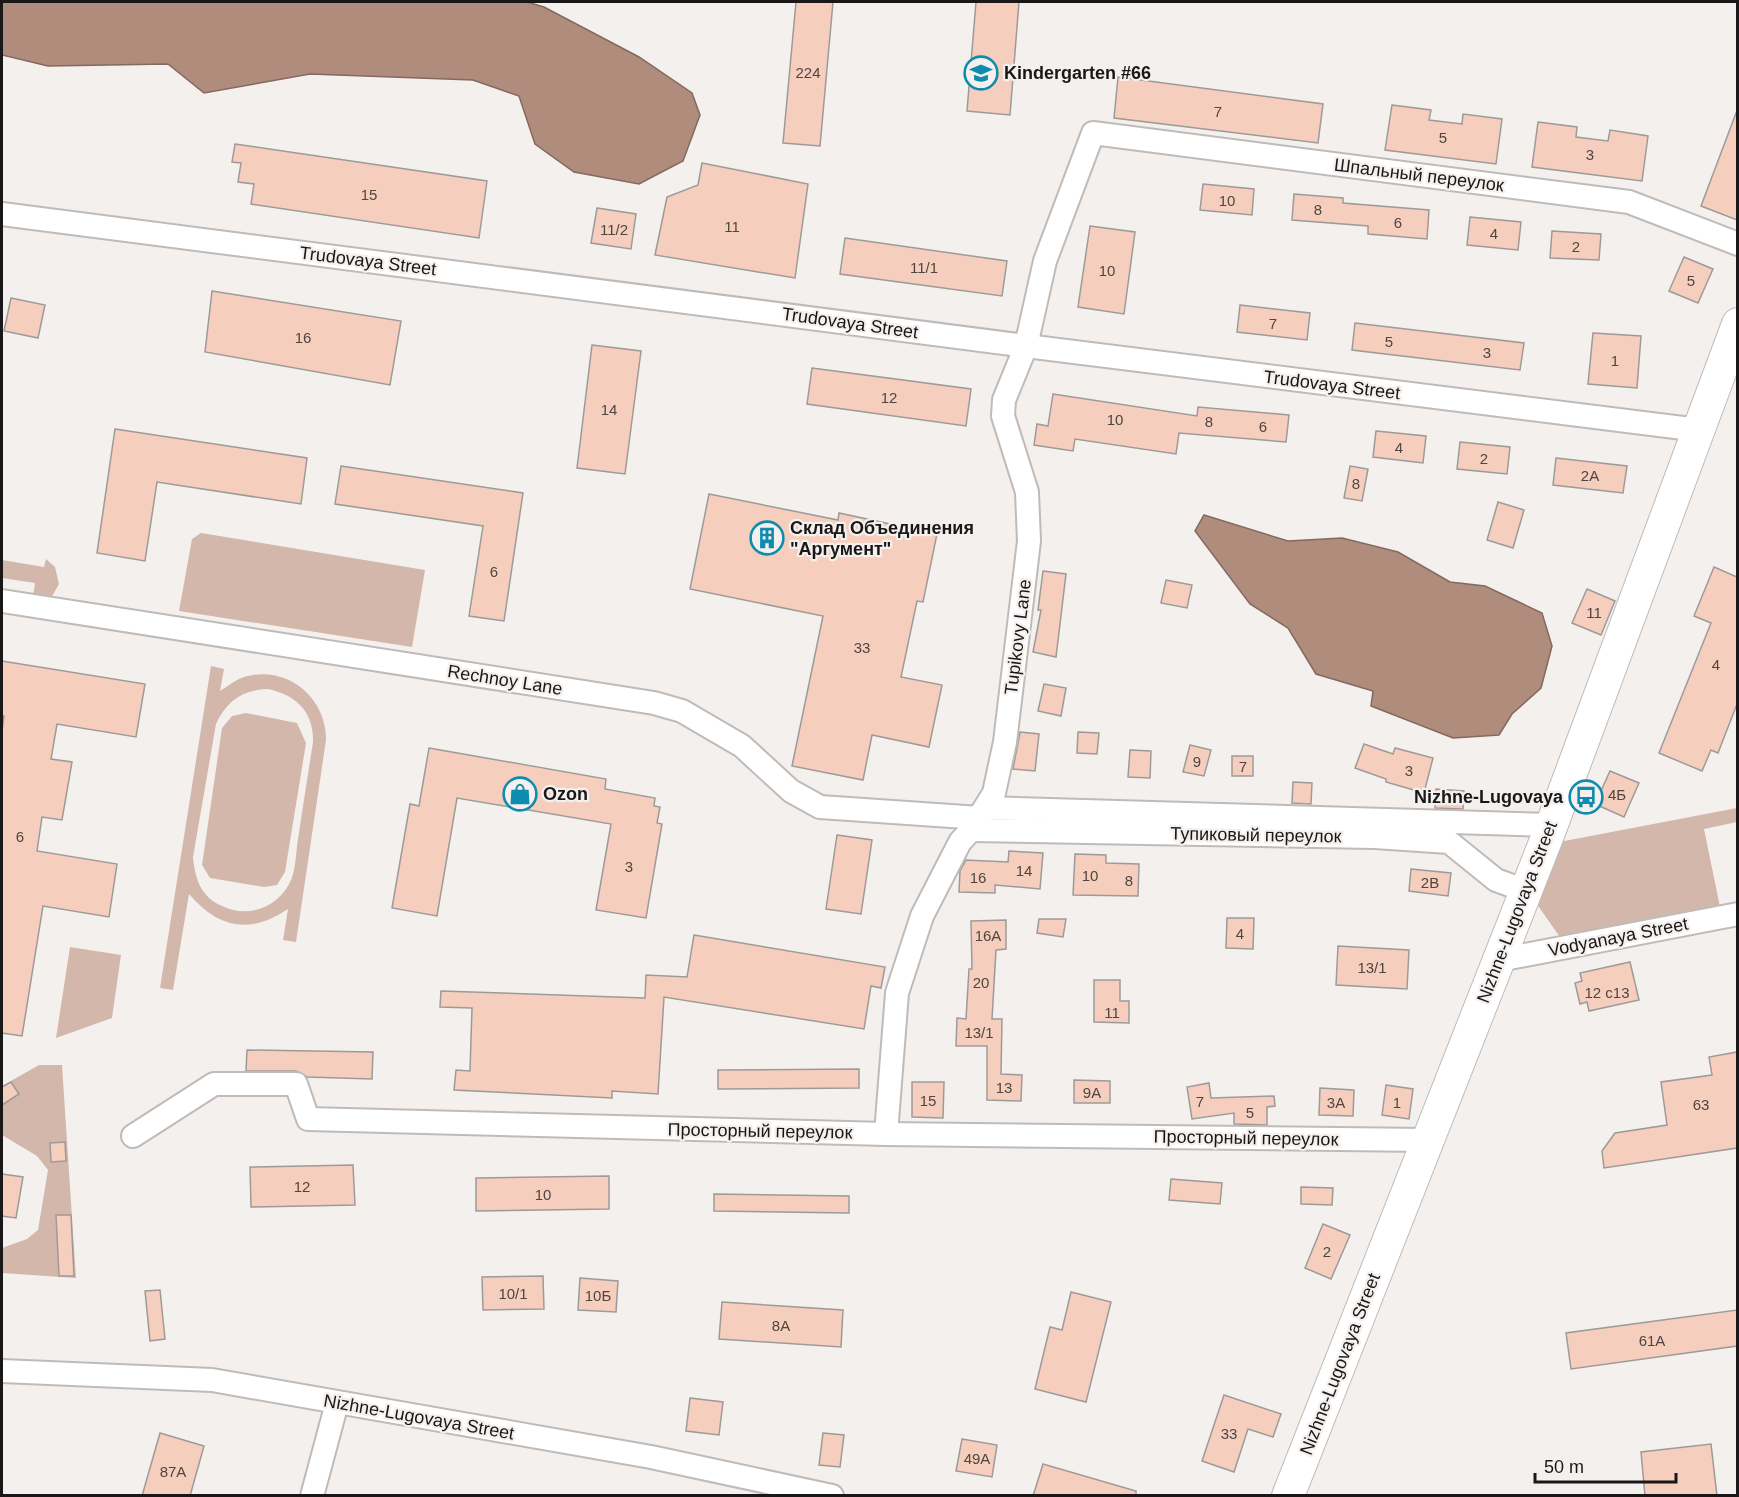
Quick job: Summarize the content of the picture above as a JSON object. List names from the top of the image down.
{
  "streets": {
    "street": [
      "Шпальный переулок",
      "Trudovaya Street",
      "Tupikovy Lane",
      "Rechnoy Lane",
      "Тупиковый переулок",
      "Nizhne-Lugovaya Street",
      "Vodyanaya Street",
      "Просторный переулок"
    ]
  },
  "crossings": [
    ["Шпальный переулок", "Tupikovy Lane"],
    ["Trudovaya Street", "Tupikovy Lane"],
    ["Trudovaya Street", "Nizhne-Lugovaya Street"],
    ["Tupikovy Lane", "Rechnoy Lane"],
    ["Tupikovy Lane", "Тупиковый переулок"],
    ["Tupikovy Lane", "Просторный переулок"],
    ["Rechnoy Lane", "Тупиковый переулок"],
    ["Тупиковый переулок", "Nizhne-Lugovaya Street"],
    ["Nizhne-Lugovaya Street", "Vodyanaya Street"],
    ["Nizhne-Lugovaya Street", "Просторный переулок"]
  ],
  "places": {
    "school or university": ["Kindergarten #66"],
    "building": ["Склад Объединения \"Аргумент\""],
    "shop": ["Ozon"],
    "bus stop": ["Nizhne-Lugovaya"]
  },
  "house_numbers": [
    "224",
    "7",
    "5",
    "3",
    "15",
    "10",
    "8",
    "6",
    "11",
    "11/2",
    "4",
    "2",
    "11/1",
    "10",
    "5",
    "7",
    "16",
    "5",
    "3",
    "1",
    "12",
    "14",
    "10",
    "8",
    "6",
    "4",
    "2",
    "2А",
    "8",
    "6",
    "11",
    "33",
    "4",
    "9",
    "7",
    "3",
    "4Б",
    "6",
    "3",
    "14",
    "10",
    "16",
    "8",
    "2В",
    "4",
    "16А",
    "13/1",
    "20",
    "12 с13",
    "11",
    "13/1",
    "13",
    "9А",
    "15",
    "7",
    "3А",
    "1",
    "63",
    "5",
    "12",
    "10",
    "2",
    "10/1",
    "10Б",
    "8А",
    "61А",
    "33",
    "49А",
    "87А"
  ],
  "scale_bar": "50 m"
}
